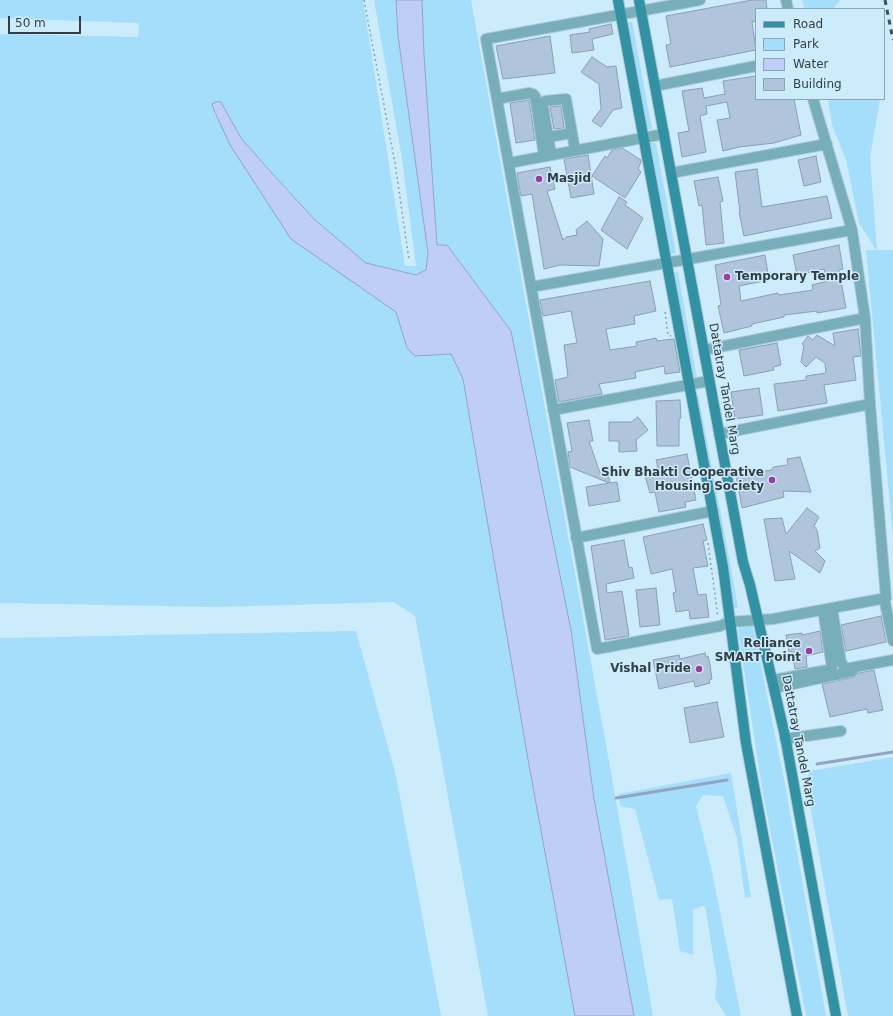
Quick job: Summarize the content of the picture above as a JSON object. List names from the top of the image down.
{
  "streets": {
    "main road": ["Dattatray Tandel Marg"]
  },
  "places": [
    "Masjid",
    "Temporary Temple",
    "Shiv Bhakti Cooperative Housing Society",
    "Reliance SMART Point",
    "Vishal Pride"
  ],
  "legend": [
    "Road",
    "Park",
    "Water",
    "Building"
  ],
  "scale_bar": "50 m"
}
